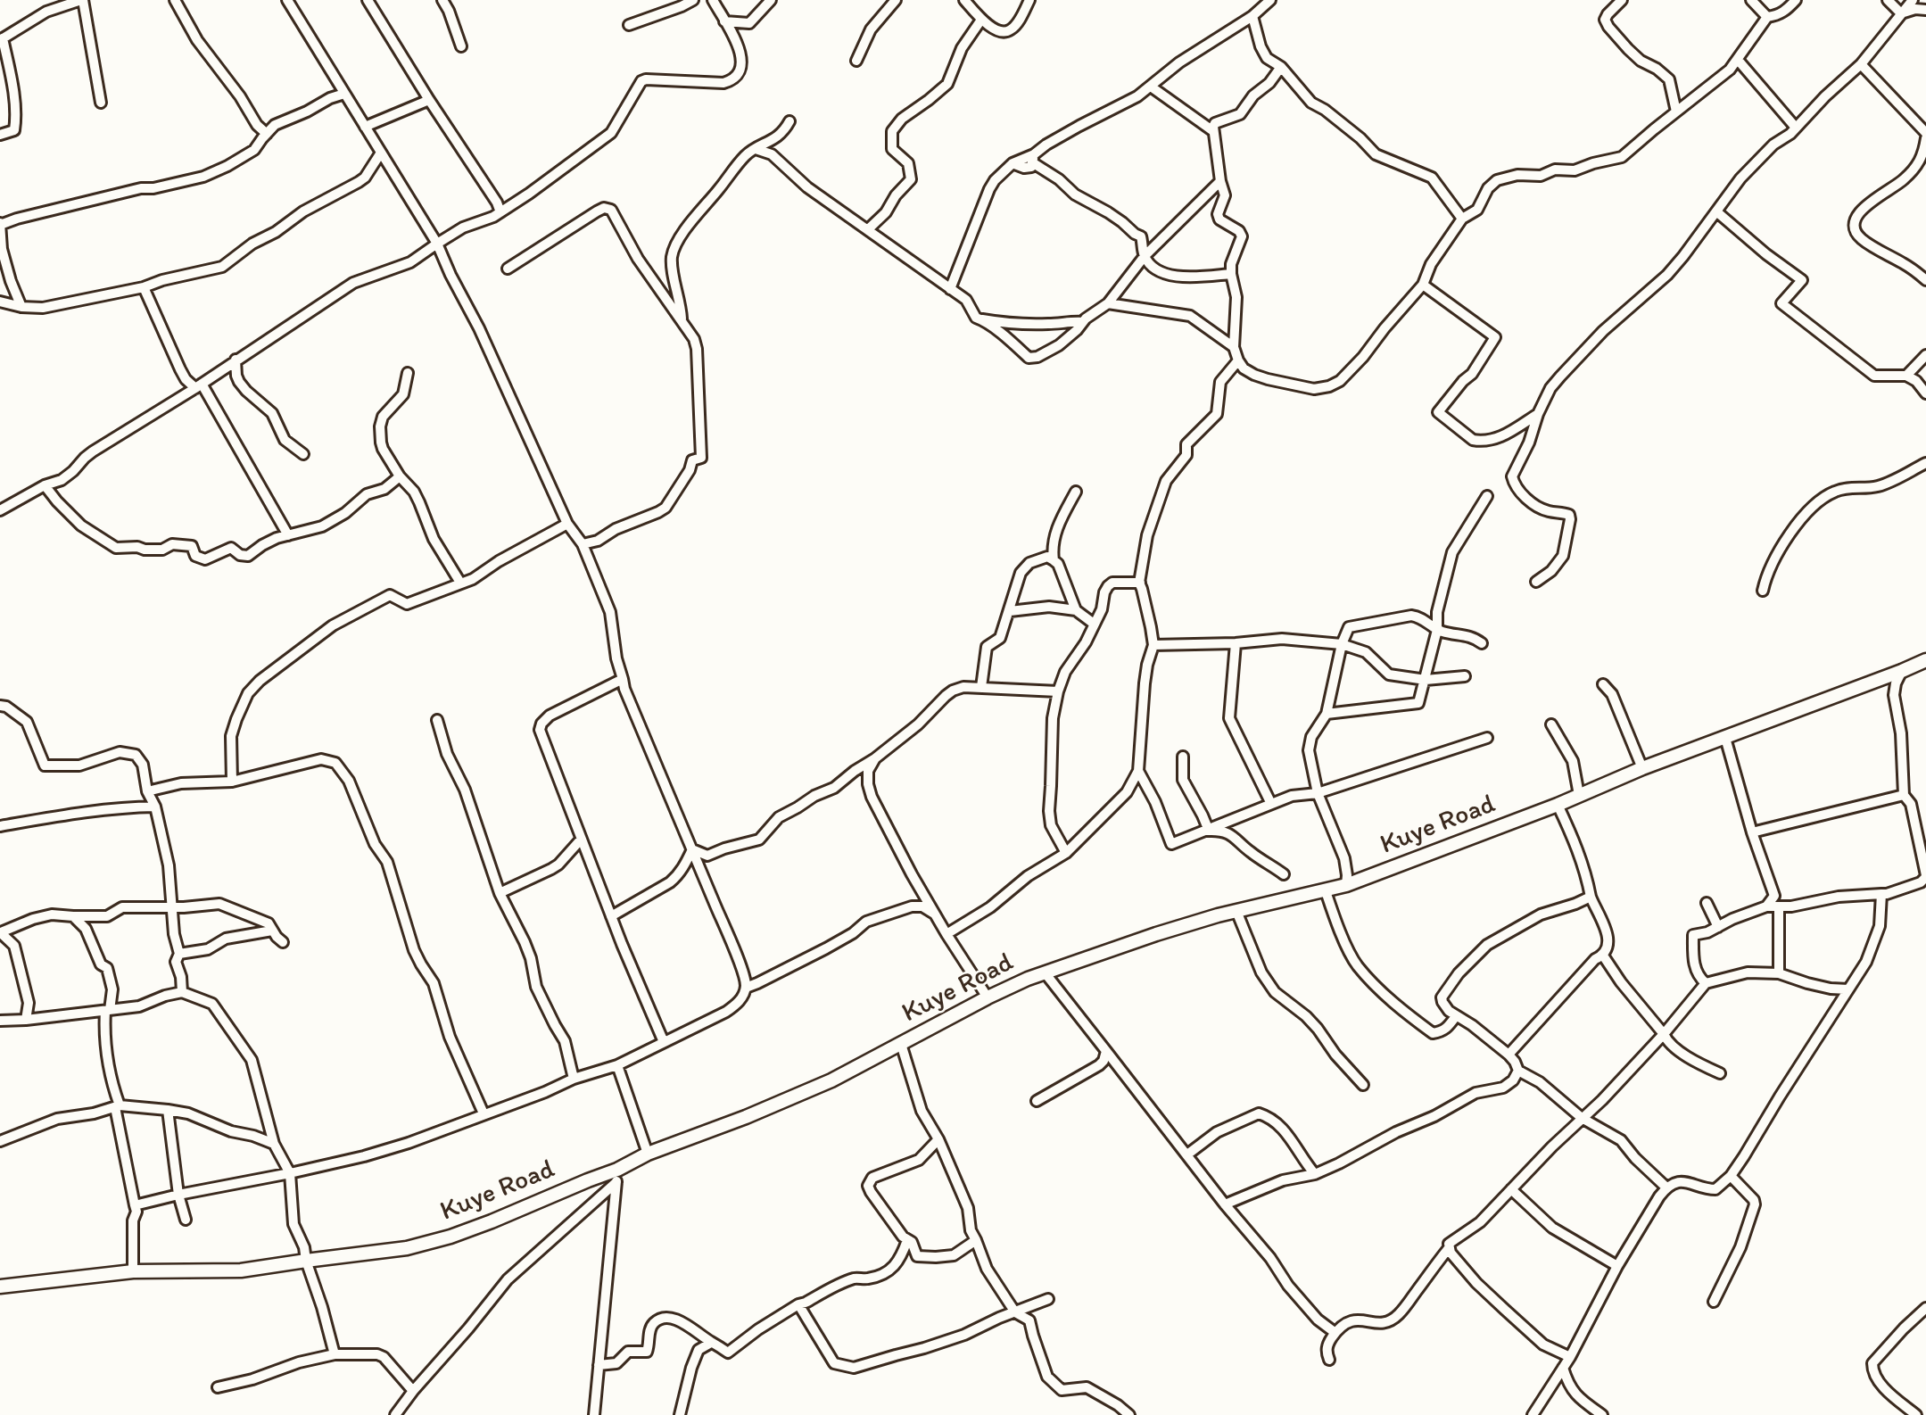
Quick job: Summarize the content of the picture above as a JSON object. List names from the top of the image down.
{
  "streets": {
    "street": ["Kuye Road"]
  }
}
